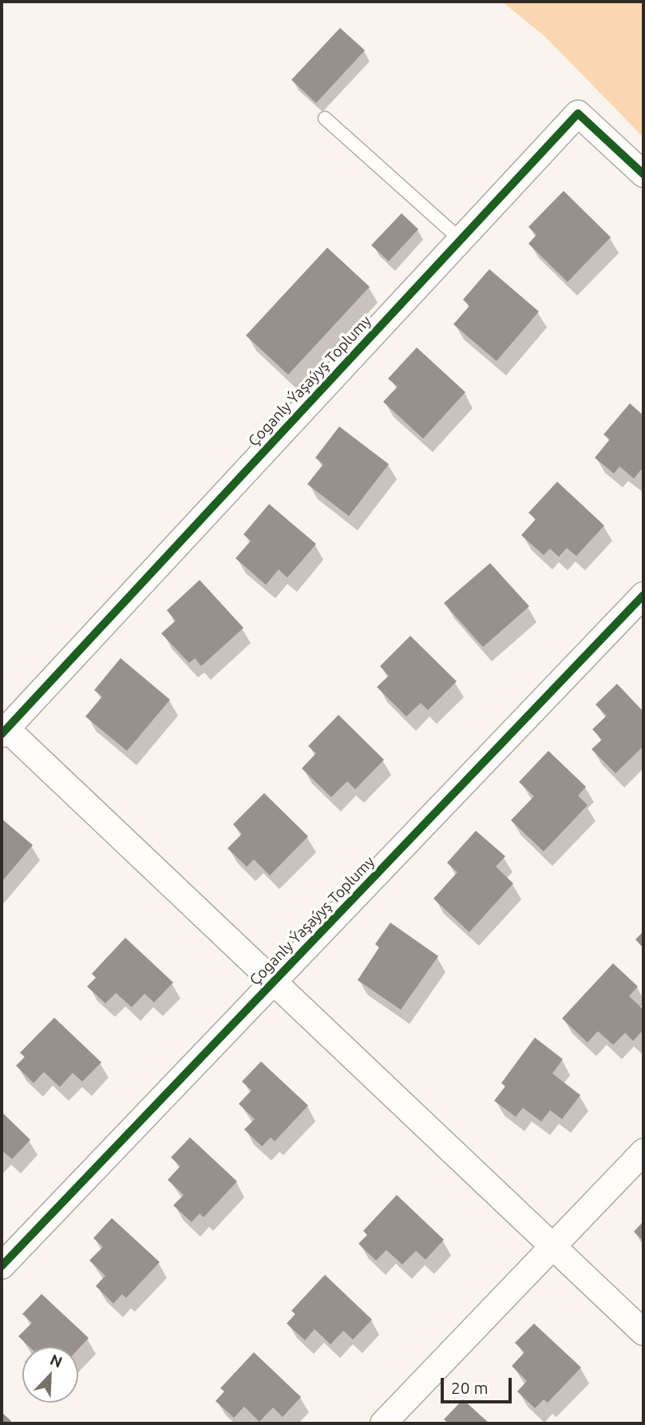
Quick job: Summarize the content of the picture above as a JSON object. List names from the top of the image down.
{
  "streets": {
    "street": ["Çoganly Ýaşaýyş Toplumy"]
  },
  "scale_bar": "20 m",
  "north": "top right"
}
